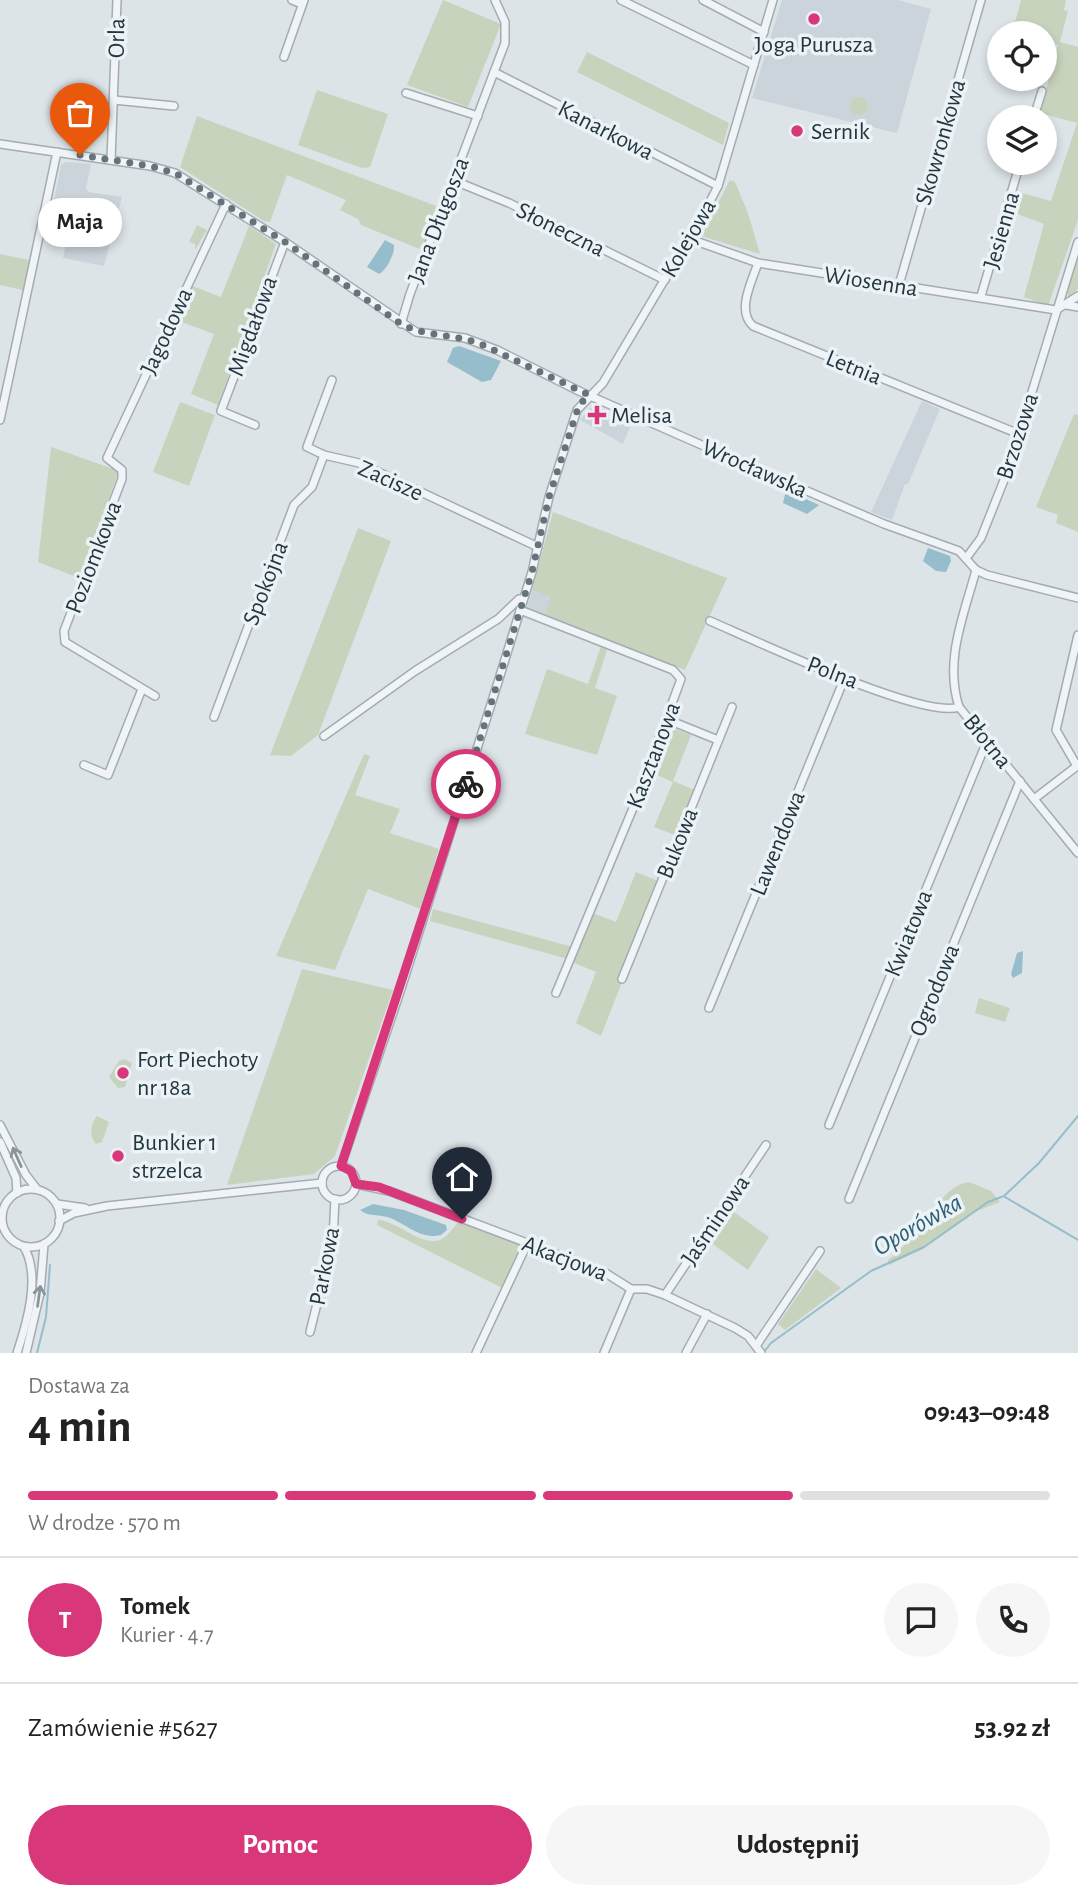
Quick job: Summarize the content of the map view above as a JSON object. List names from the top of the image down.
{
  "streets": {
    "street": [
      "Orla",
      "Kanarkowa",
      "Skowronkowa",
      "Jana Długosza",
      "Słoneczna",
      "Jesienna",
      "Kolejowa",
      "Wiosenna",
      "Migdałowa",
      "Jagodowa",
      "Letnia",
      "Brzozowa",
      "Wrocławska",
      "Zacisze",
      "Poziomkowa",
      "Spokojna",
      "Polna",
      "Błotna",
      "Kasztanowa",
      "Bukowa",
      "Lawendowa",
      "Kwiatowa",
      "Ogrodowa",
      "Jaśminowa",
      "Akacjowa",
      "Parkowa"
    ]
  },
  "crossings": [
    ["Orla", "Wrocławska"],
    ["Kanarkowa", "Jana Długosza"],
    ["Kanarkowa", "Kolejowa"],
    ["Skowronkowa", "Wiosenna"],
    ["Jana Długosza", "Słoneczna"],
    ["Jana Długosza", "Wrocławska"],
    ["Słoneczna", "Kolejowa"],
    ["Jesienna", "Wiosenna"],
    ["Kolejowa", "Wiosenna"],
    ["Kolejowa", "Wrocławska"],
    ["Wiosenna", "Letnia"],
    ["Wiosenna", "Brzozowa"],
    ["Migdałowa", "Wrocławska"],
    ["Jagodowa", "Wrocławska"],
    ["Jagodowa", "Poziomkowa"],
    ["Letnia", "Brzozowa"],
    ["Brzozowa", "Wrocławska"],
    ["Wrocławska", "Błotna"],
    ["Zacisze", "Spokojna"],
    ["Polna", "Błotna"],
    ["Polna", "Lawendowa"],
    ["Błotna", "Kwiatowa"],
    ["Błotna", "Ogrodowa"],
    ["Jaśminowa", "Akacjowa"],
    ["Akacjowa", "Parkowa"]
  ],
  "water": ["Oporówka"],
  "places": {
    "other": [
      "Joga Purusza",
      "Sernik",
      "Maja",
      "Fort Piechoty nr 18a",
      "Bunkier 1 strzelca"
    ],
    "health": ["Melisa"]
  },
  "page": {
    "bubble": "Maja",
    "heading": ["4 min", "Dostawa za", "09:43–09:48"],
    "panel": [
      "Tomek",
      "Kurier · 4.7",
      "Zamówienie #5627",
      "53.92 zł"
    ],
    "bar": "W drodze · 570 m",
    "round": "T",
    "buttons": ["Pomoc", "Udostępnij"]
  }
}
